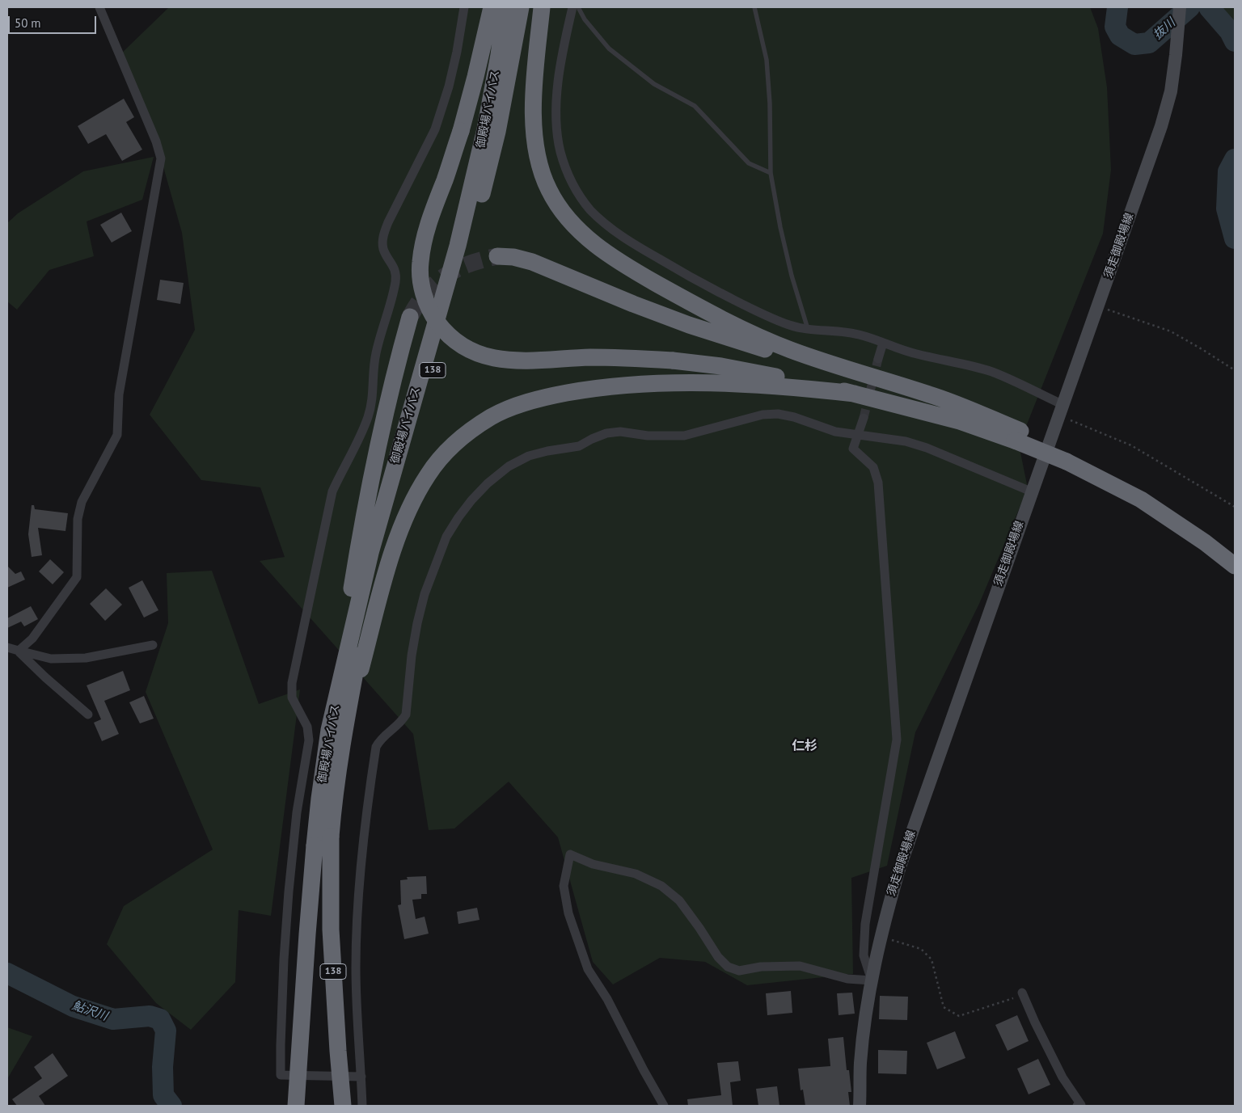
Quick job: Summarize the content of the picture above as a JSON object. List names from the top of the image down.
{
  "streets": {
    "highway": ["御殿場バイパス", "138"],
    "main road": ["須走御殿場線"]
  },
  "districts": ["仁杉"],
  "water": ["抜川", "鮎沢川"],
  "scale_bar": "50 m"
}
